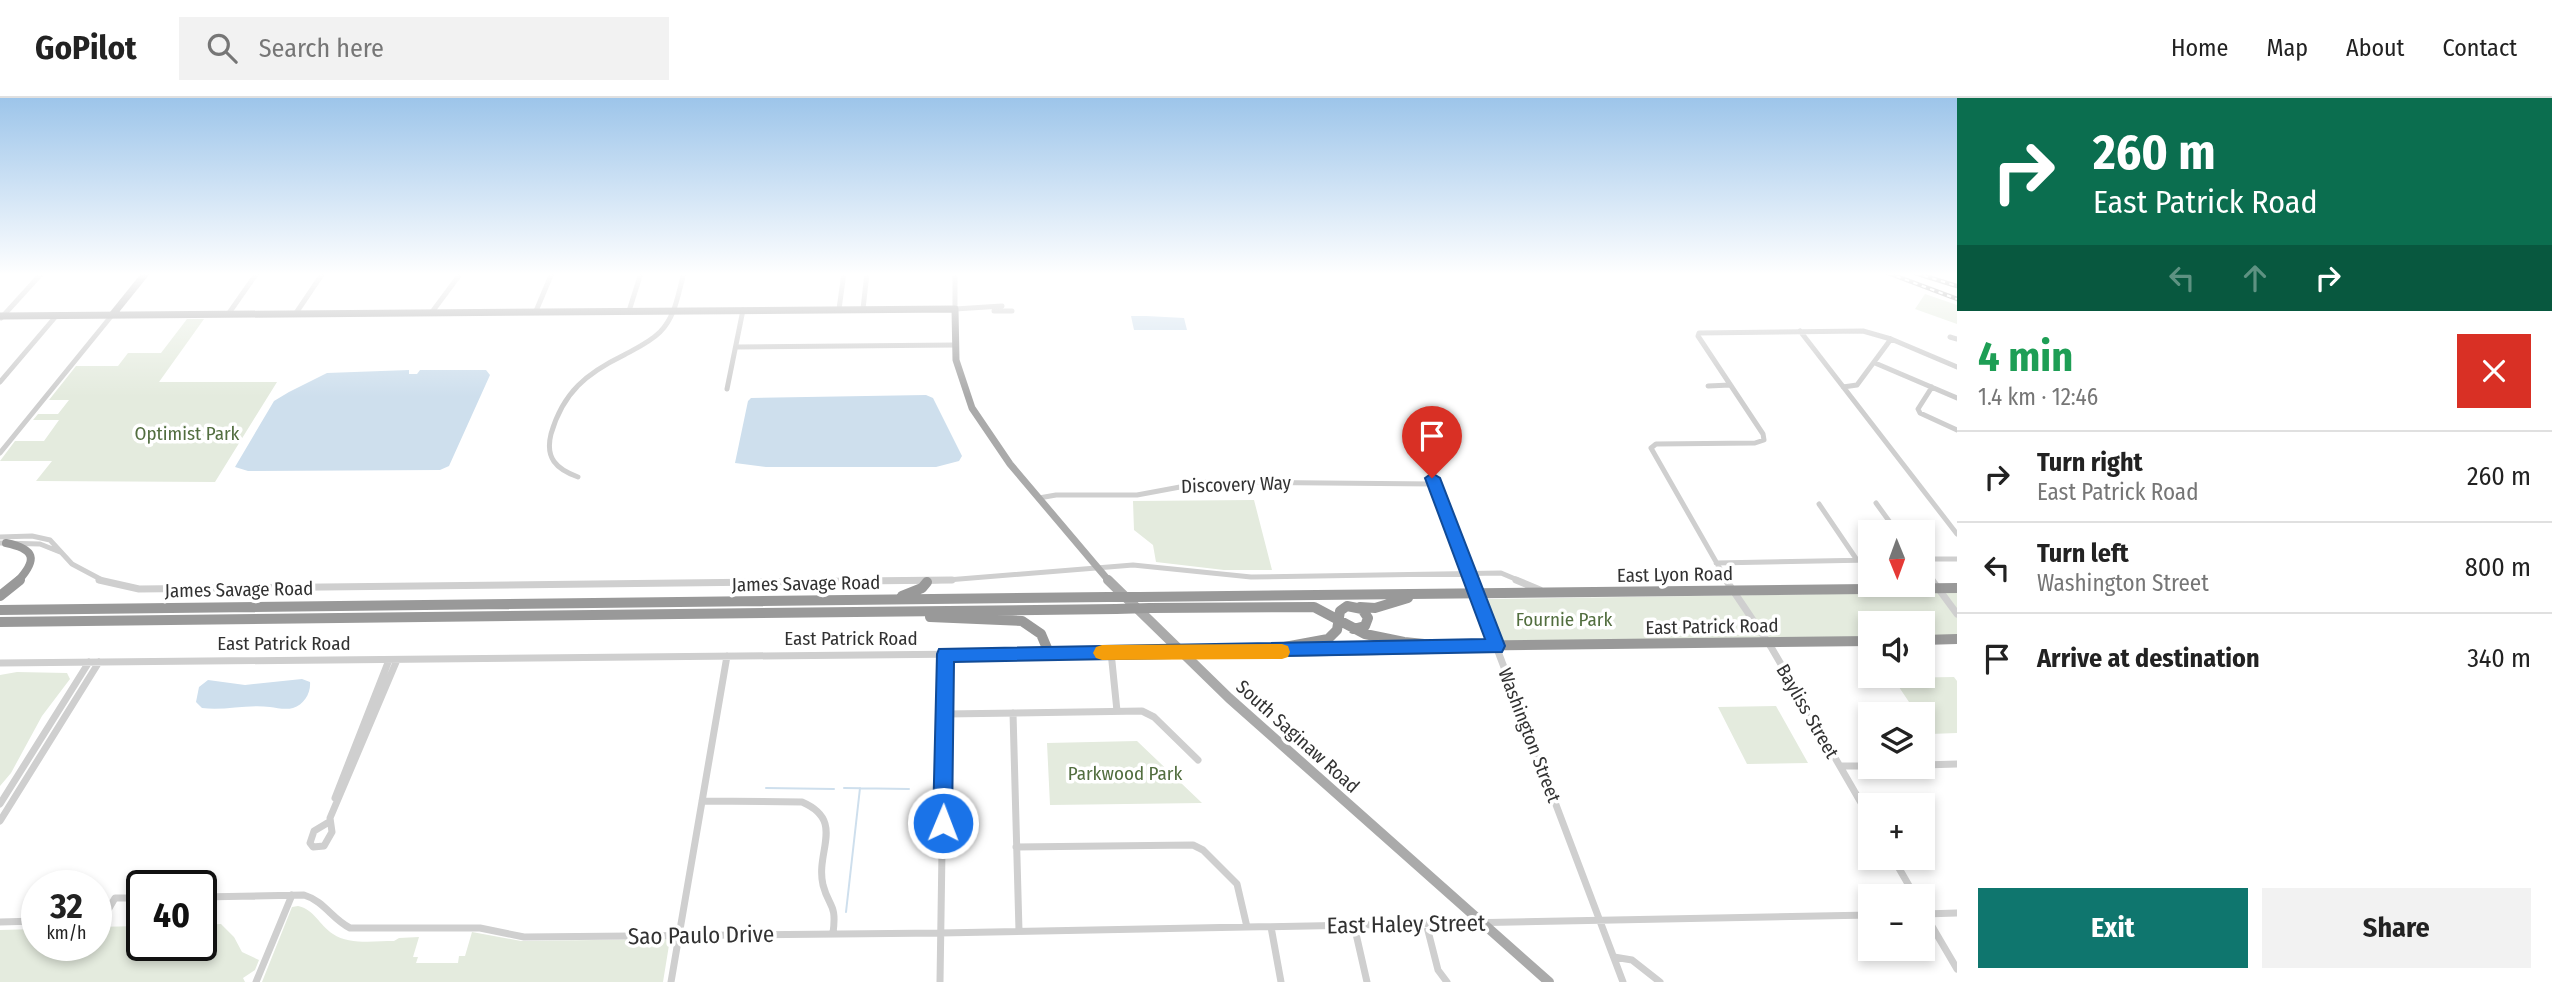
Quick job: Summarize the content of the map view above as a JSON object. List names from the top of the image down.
{
  "streets": {
    "highway": ["East Lyon Road", "East Patrick Road"],
    "main road": ["South Saginaw Road"],
    "street": [
      "Discovery Way",
      "James Savage Road",
      "Bayliss Street",
      "Washington Street",
      "East Haley Street",
      "Sao Paulo Drive"
    ]
  },
  "crossings": [
    ["Discovery Way", "Washington Street"],
    ["Discovery Way", "South Saginaw Road"],
    ["East Lyon Road", "James Savage Road"],
    ["East Lyon Road", "Bayliss Street"],
    ["East Lyon Road", "Washington Street"],
    ["James Savage Road", "Washington Street"],
    ["James Savage Road", "South Saginaw Road"],
    ["East Patrick Road", "Bayliss Street"],
    ["East Patrick Road", "Washington Street"],
    ["East Patrick Road", "South Saginaw Road"],
    ["Washington Street", "East Haley Street"],
    ["South Saginaw Road", "East Haley Street"],
    ["East Haley Street", "Sao Paulo Drive"]
  ],
  "parks": ["Optimist Park", "Fournie Park", "Parkwood Park"],
  "north": "bottom",
  "page": {
    "header": "GoPilot",
    "search": "Search here",
    "nav": [
      "Home",
      "Map",
      "About",
      "Contact"
    ],
    "turn": ["260 m", "East Patrick Road"],
    "heading": ["4 min", "1.4 km · 12:46"],
    "list": [
      {
        "name": "Turn right",
        "note": "East Patrick Road",
        "value": "260 m"
      },
      {
        "name": "Turn left",
        "note": "Washington Street",
        "value": "800 m"
      },
      {
        "name": "Arrive at destination",
        "value": "340 m"
      }
    ],
    "map_buttons": ["+", "−"],
    "speed": "32 km/h",
    "limit": "40",
    "buttons": ["Exit", "Share"]
  }
}
